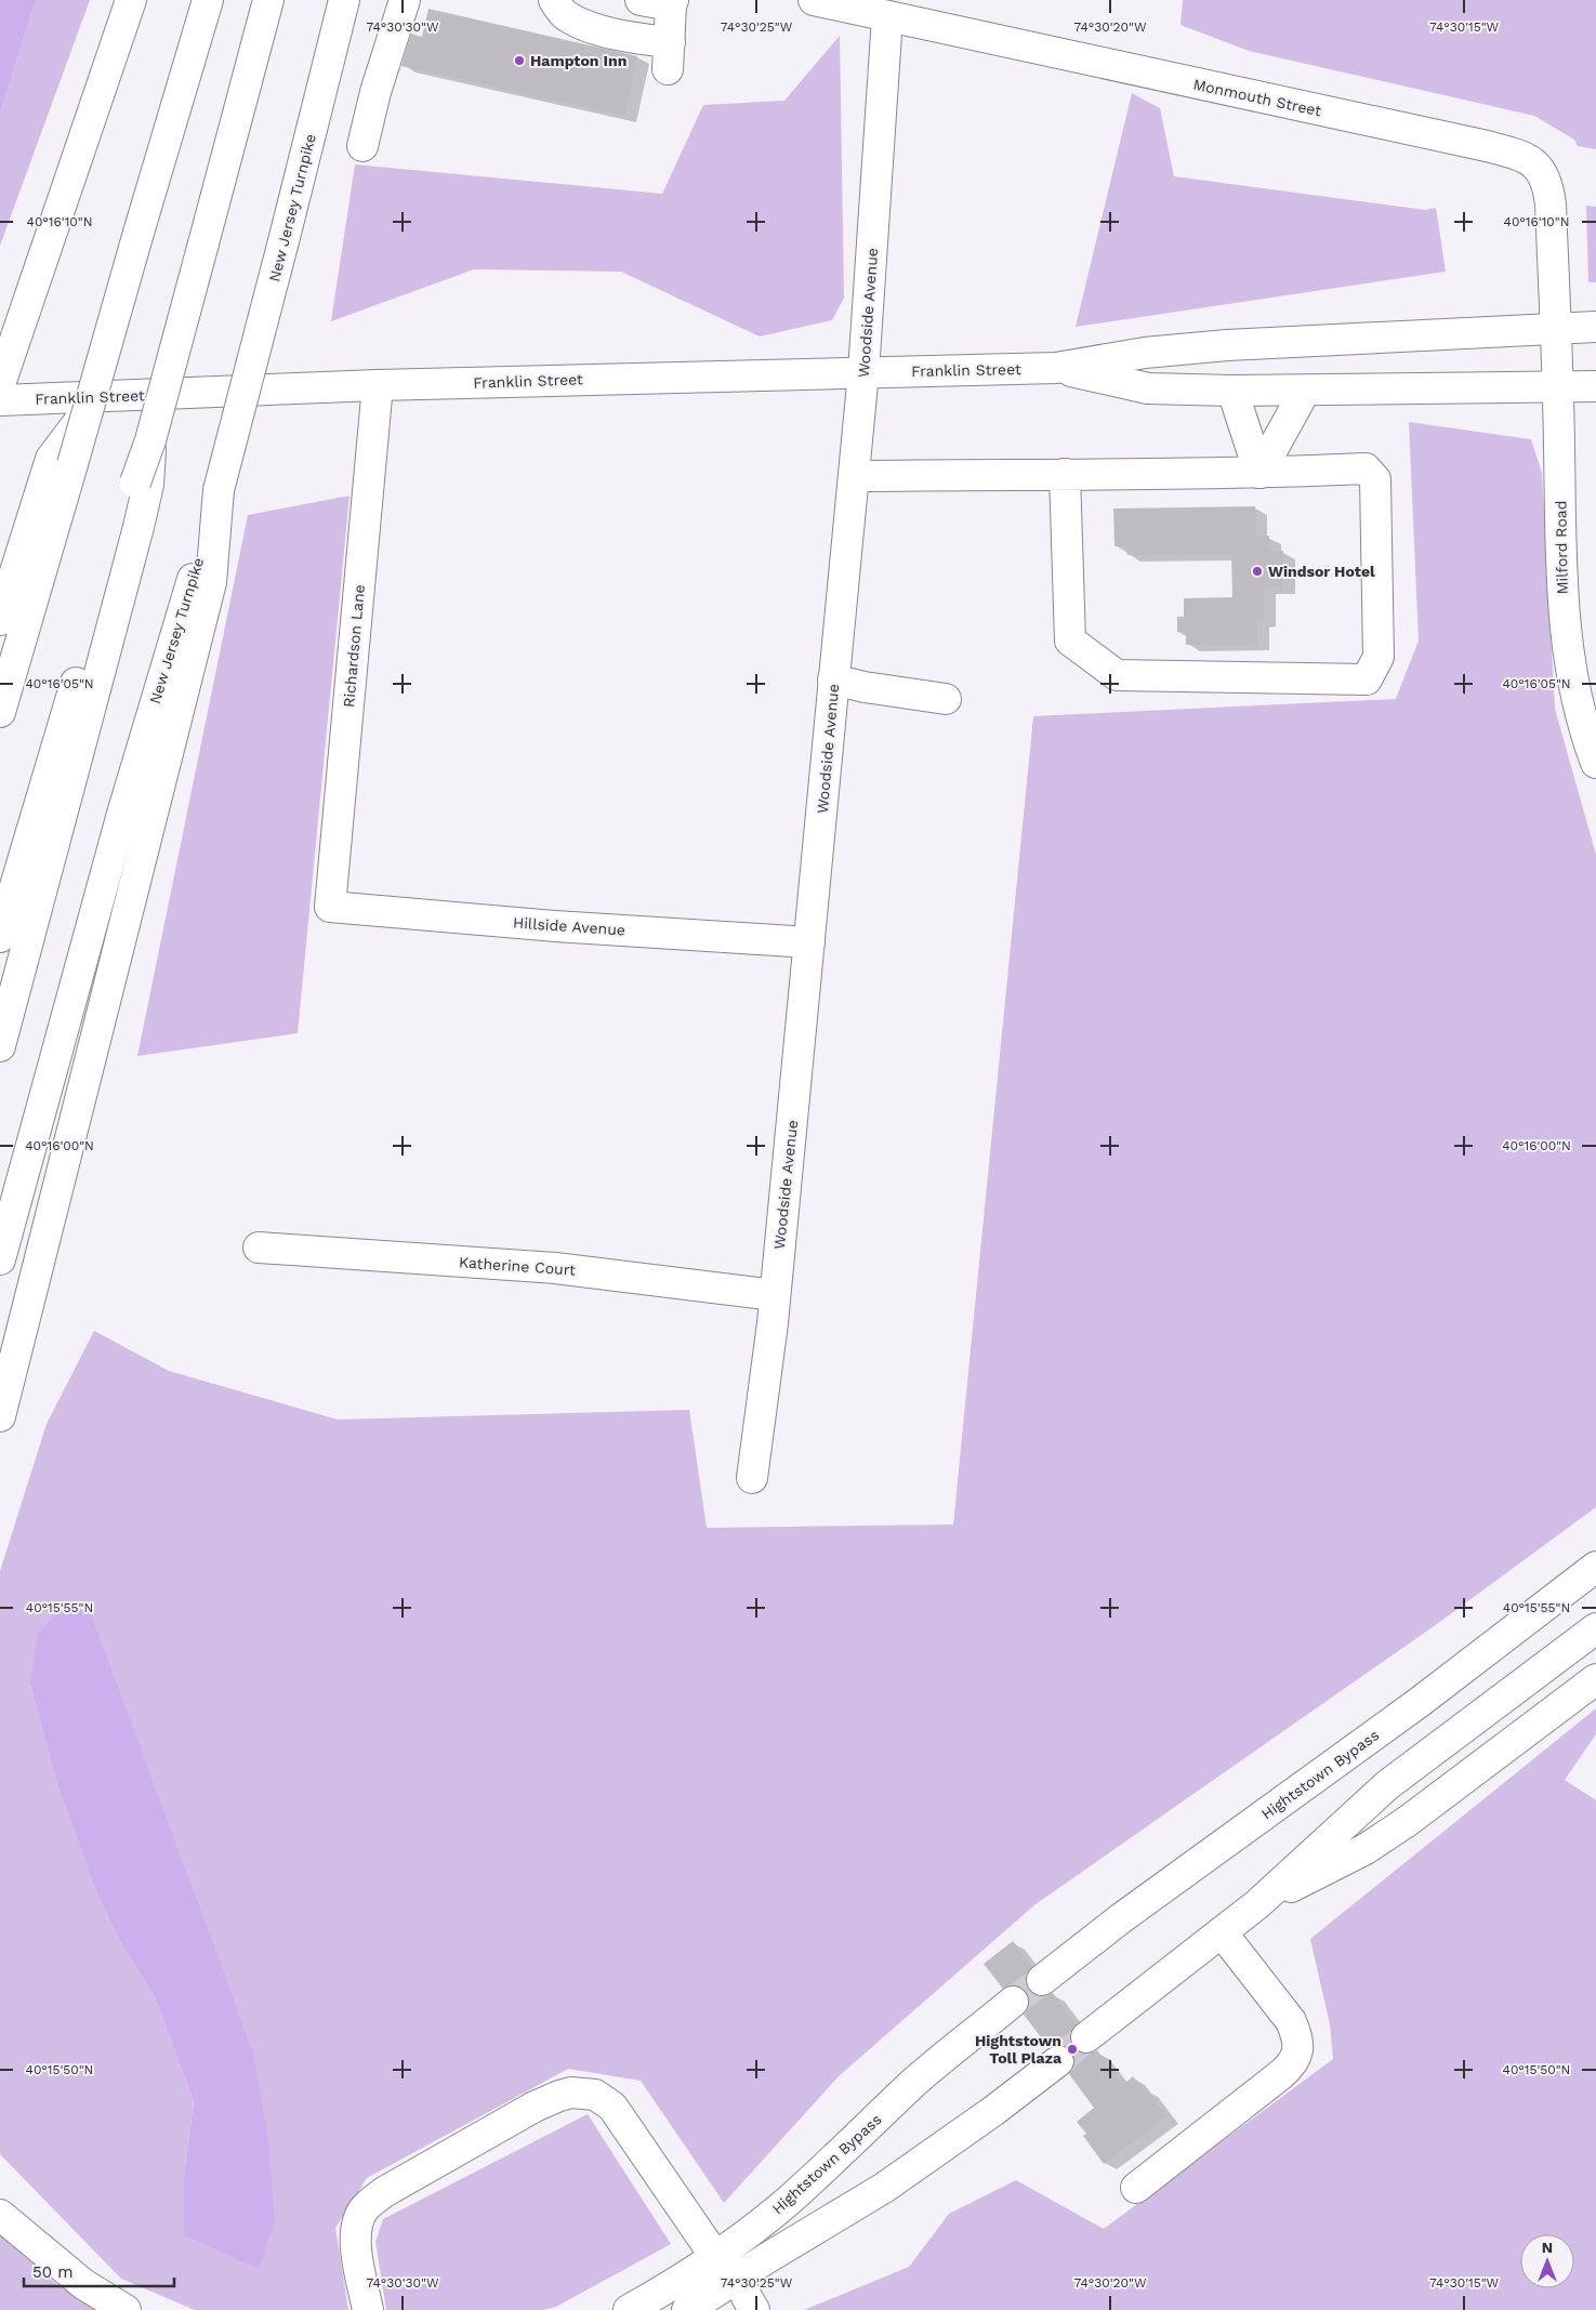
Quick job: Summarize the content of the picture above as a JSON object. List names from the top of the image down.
{
  "streets": {
    "main road": [
      "Monmouth Street",
      "New Jersey Turnpike",
      "Woodside Avenue",
      "Franklin Street",
      "Milford Road",
      "Richardson Lane",
      "Hillside Avenue",
      "Katherine Court",
      "Hightstown Bypass"
    ]
  },
  "crossings": [
    ["Monmouth Street", "Woodside Avenue"],
    ["Monmouth Street", "Milford Road"],
    ["Woodside Avenue", "Franklin Street"],
    ["Woodside Avenue", "Hillside Avenue"],
    ["Woodside Avenue", "Katherine Court"],
    ["Franklin Street", "Richardson Lane"],
    ["Richardson Lane", "Hillside Avenue"]
  ],
  "places": ["Hampton Inn", "Windsor Hotel", "Hightstown Toll Plaza"],
  "scale_bar": "50 m",
  "north": "top",
  "coordinates": [
    "74°30'30\"W",
    "74°30'25\"W",
    "74°30'20\"W",
    "74°30'15\"W",
    "40°16'10\"N",
    "40°16'05\"N",
    "40°16'00\"N",
    "40°15'55\"N",
    "40°15'50\"N"
  ]
}
